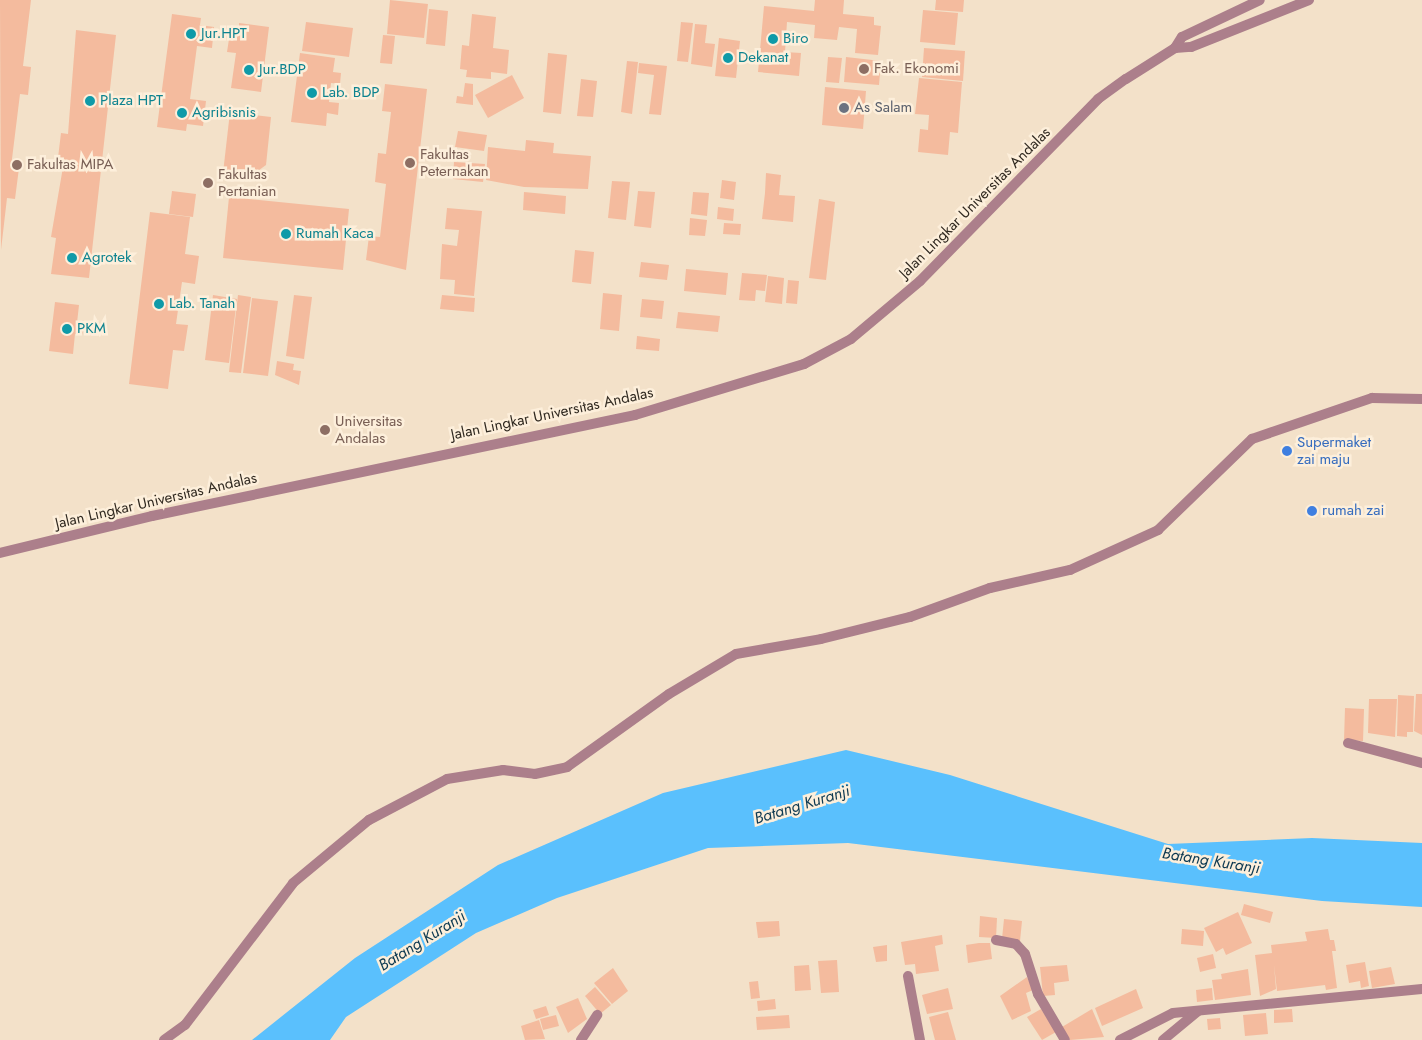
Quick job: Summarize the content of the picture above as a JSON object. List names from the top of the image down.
{
  "streets": {
    "street": ["Jalan Lingkar Universitas Andalas"]
  },
  "water": ["Batang Kuranji"],
  "places": [
    "Jur.HPT",
    "Biro",
    "Dekanat",
    "Fak. Ekonomi",
    "Jur.BDP",
    "Lab. BDP",
    "Plaza HPT",
    "As Salam",
    "Agribisnis",
    "Fakultas Peternakan",
    "Fakultas MIPA",
    "Fakultas Pertanian",
    "Rumah Kaca",
    "Agrotek",
    "Lab. Tanah",
    "PKM",
    "Universitas Andalas",
    "Supermaket zai maju",
    "rumah zai"
  ]
}
